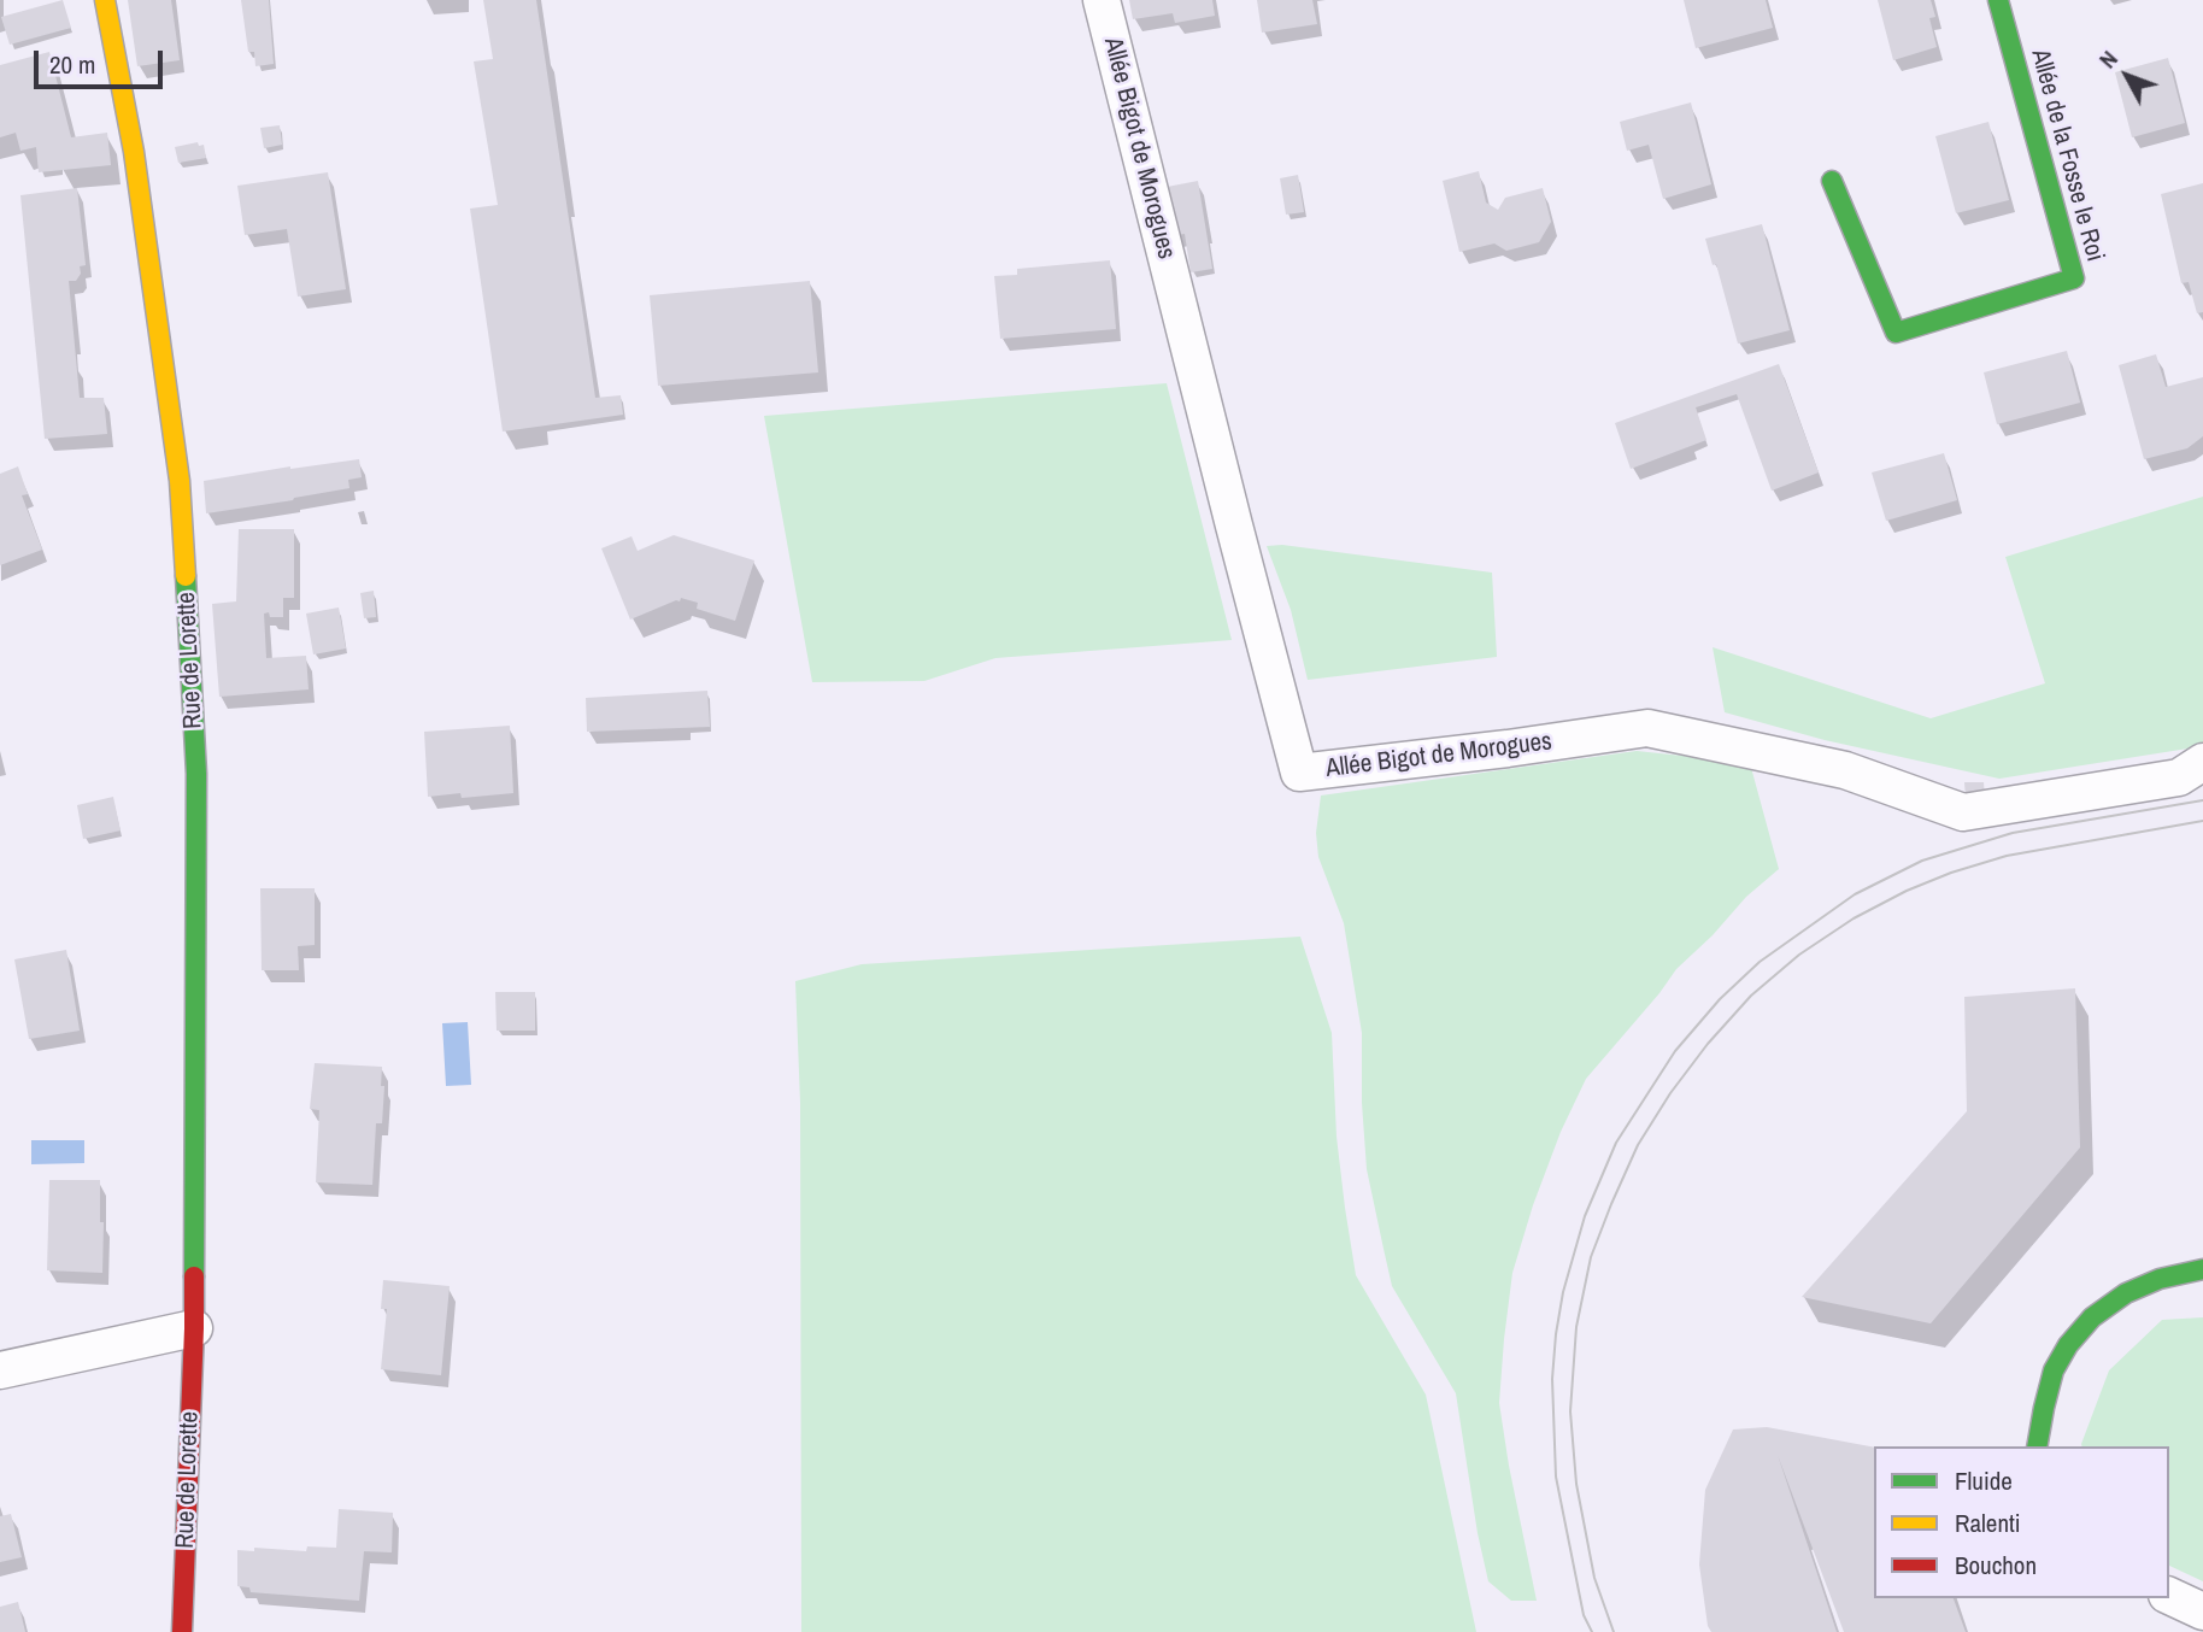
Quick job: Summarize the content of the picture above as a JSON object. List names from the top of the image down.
{
  "streets": {
    "street": ["Allée Bigot de Morogues", "Allée de la Fosse le Roi", "Rue de Lorette"]
  },
  "legend": ["Fluide", "Ralenti", "Bouchon"],
  "scale_bar": "20 m",
  "north": "top left"
}
